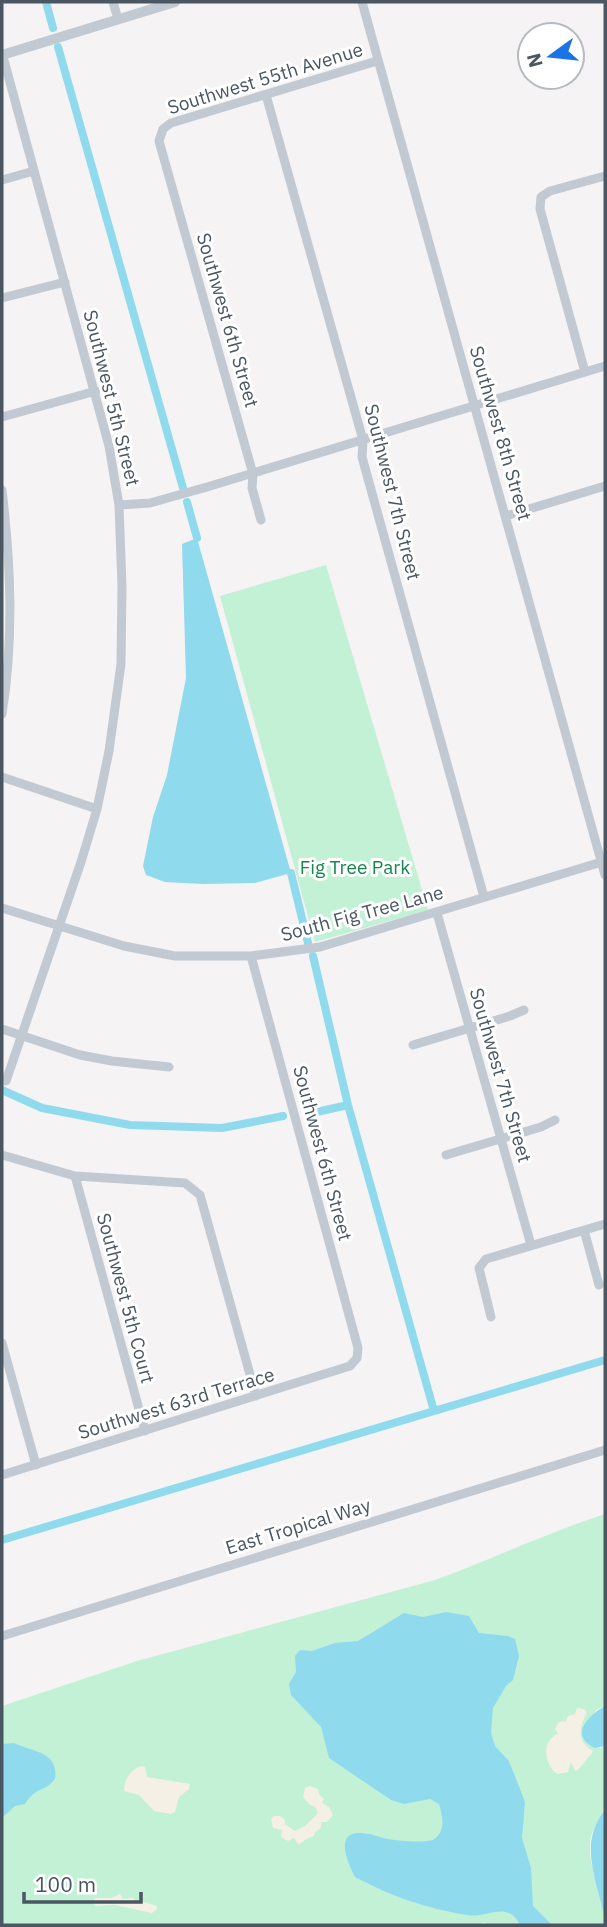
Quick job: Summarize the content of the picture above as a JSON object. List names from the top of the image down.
{
  "streets": {
    "street": [
      "Southwest 55th Avenue",
      "Southwest 6th Street",
      "Southwest 5th Street",
      "Southwest 8th Street",
      "Southwest 7th Street",
      "South Fig Tree Lane",
      "Southwest 5th Court",
      "Southwest 63rd Terrace",
      "East Tropical Way"
    ]
  },
  "crossings": [
    ["Southwest 55th Avenue", "Southwest 6th Street"],
    ["Southwest 55th Avenue", "Southwest 8th Street"],
    ["Southwest 55th Avenue", "Southwest 7th Street"],
    ["Southwest 6th Street", "South Fig Tree Lane"],
    ["Southwest 6th Street", "Southwest 63rd Terrace"],
    ["Southwest 5th Street", "South Fig Tree Lane"],
    ["Southwest 8th Street", "South Fig Tree Lane"],
    ["Southwest 7th Street", "South Fig Tree Lane"],
    ["Southwest 5th Court", "Southwest 63rd Terrace"]
  ],
  "parks": ["Fig Tree Park"],
  "scale_bar": "100 m",
  "north": "left"
}
